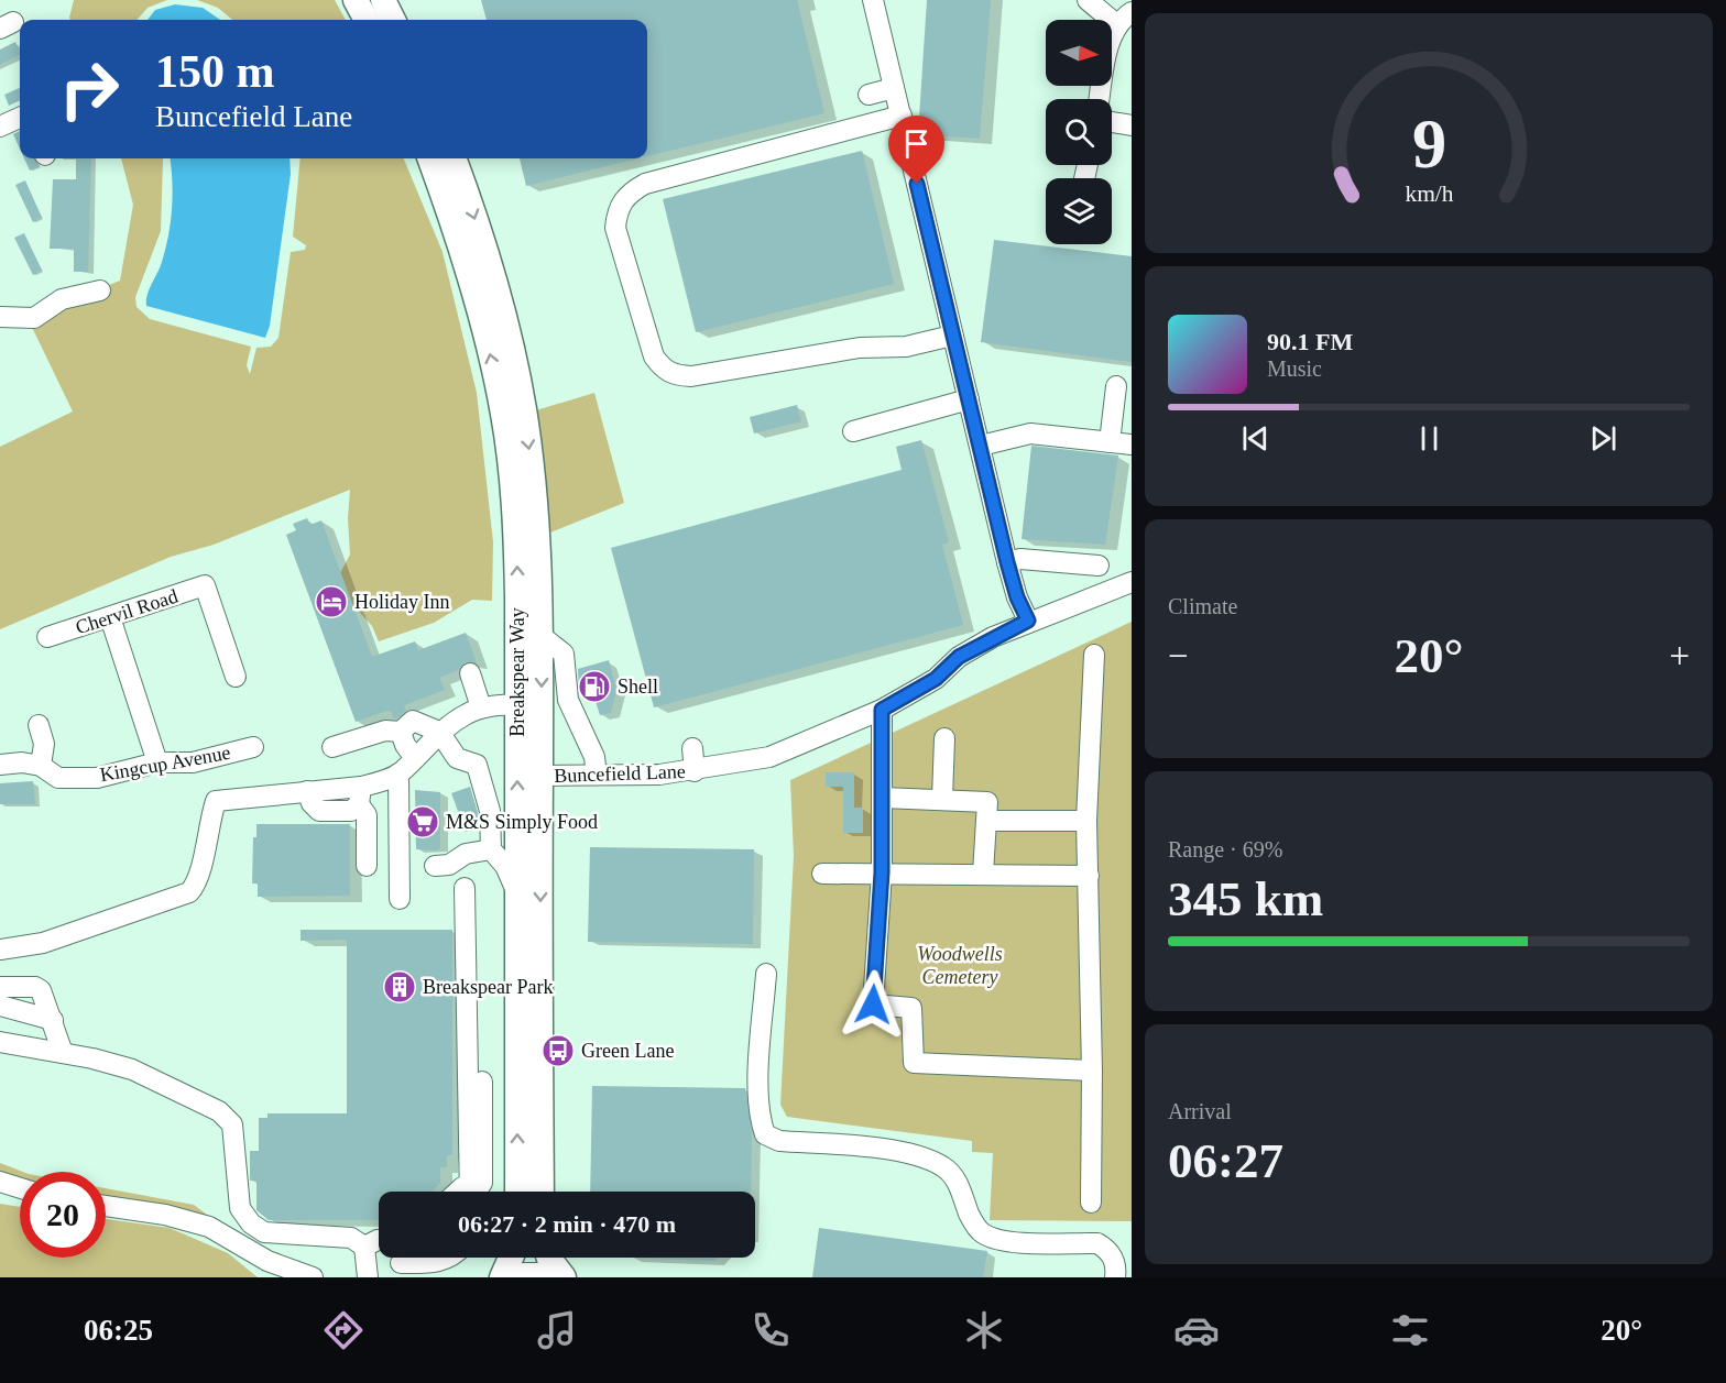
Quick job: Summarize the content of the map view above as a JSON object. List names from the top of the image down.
{
  "streets": {
    "main road": ["Breakspear Way"],
    "street": ["Chervil Road", "Kingcup Avenue", "Buncefield Lane"]
  },
  "crossings": [
    ["Breakspear Way", "Buncefield Lane"]
  ],
  "parks": ["Woodwells Cemetery"],
  "places": {
    "hotel": ["Holiday Inn"],
    "fuel station": ["Shell"],
    "supermarket": ["M&S Simply Food"],
    "building": ["Breakspear Park"],
    "bus stop": ["Green Lane"]
  },
  "north": "right",
  "page": {
    "turn": ["150 m", "Buncefield Lane"],
    "song": ["90.1 FM", "Music"],
    "tile": [
      "Climate",
      ["Range · 69%", "345 km"],
      ["Arrival", "06:27"]
    ],
    "heat": ["−", "20°", "+"],
    "limit": "20",
    "trip": "06:27 · 2 min · 470 m",
    "tabs": ["06:25", "20°"],
    "gauge": ["9", "km/h"]
  }
}
